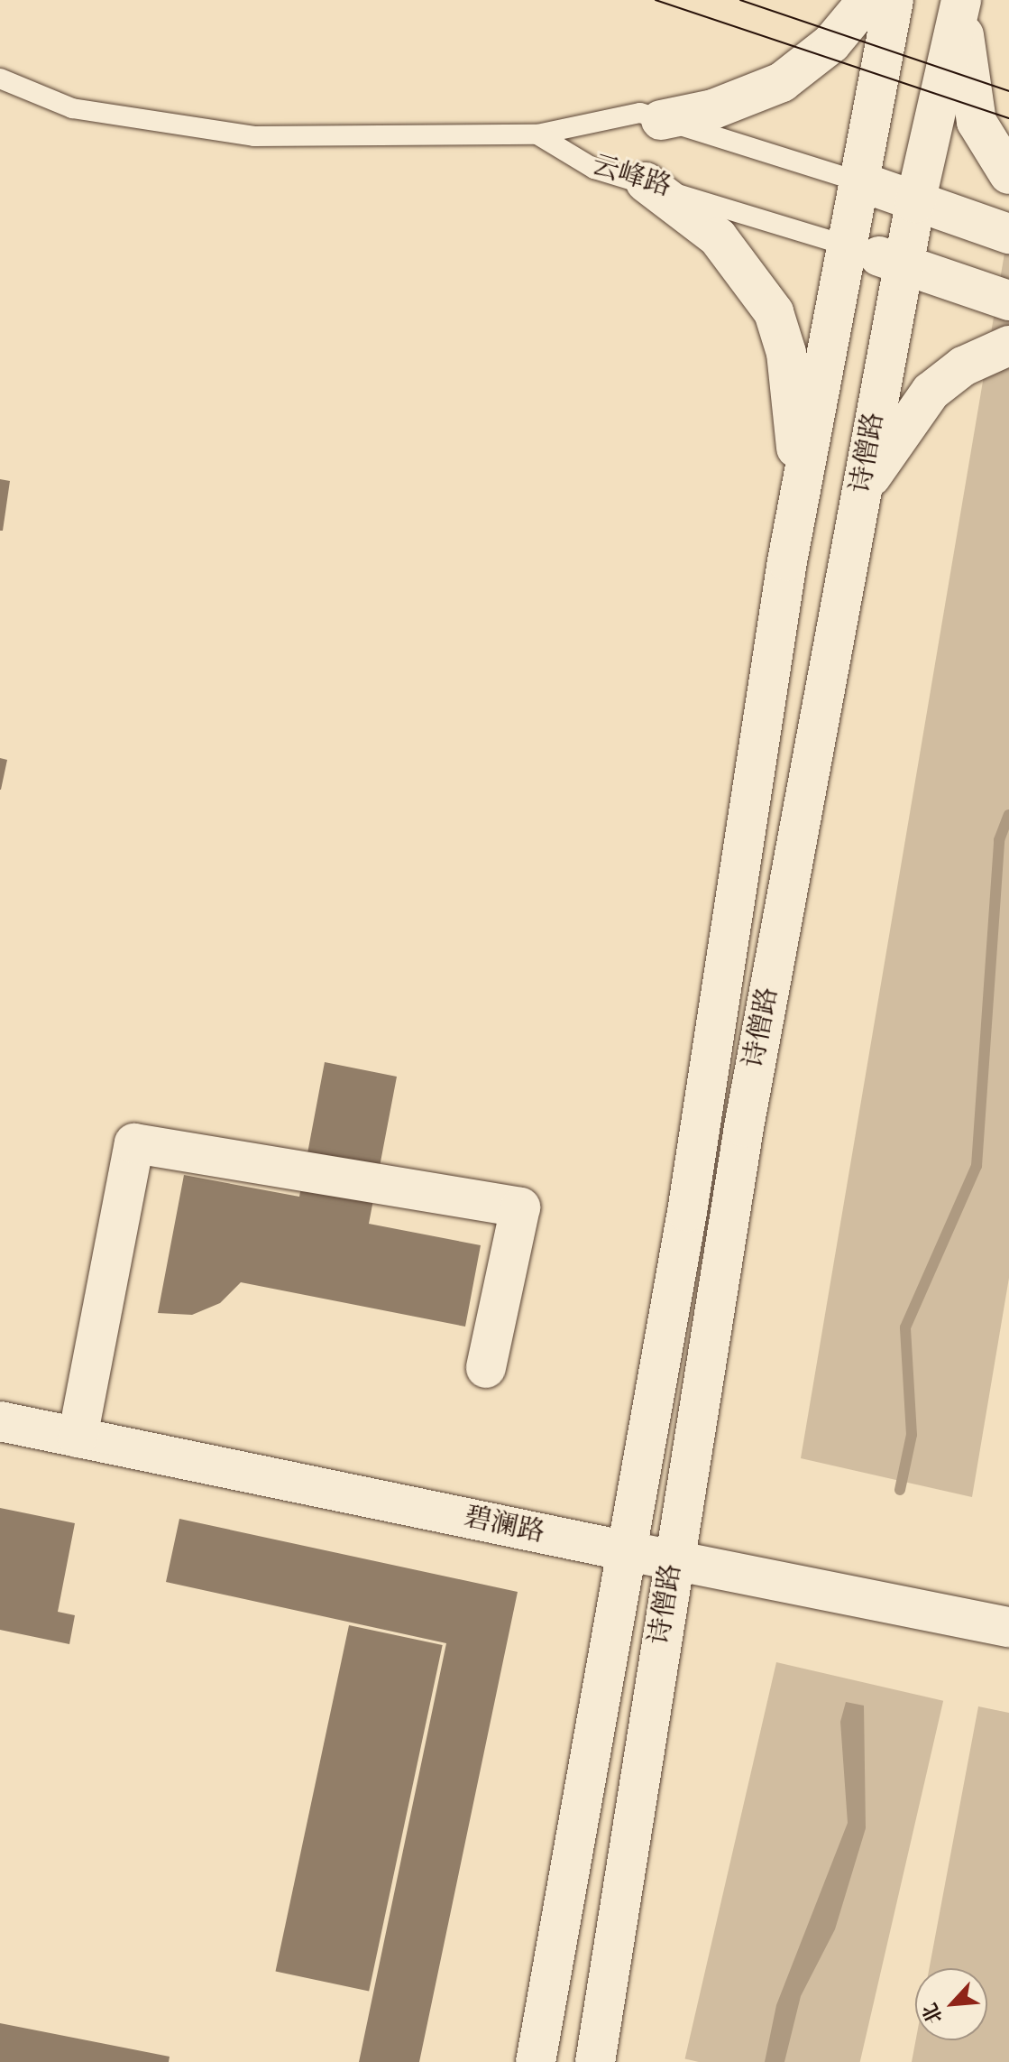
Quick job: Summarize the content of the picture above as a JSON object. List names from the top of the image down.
{
  "streets": {
    "street": ["云峰路", "诗僧路", "碧澜路"]
  },
  "crossings": [
    ["云峰路", "诗僧路"],
    ["诗僧路", "碧澜路"]
  ],
  "north": "bottom left"
}
